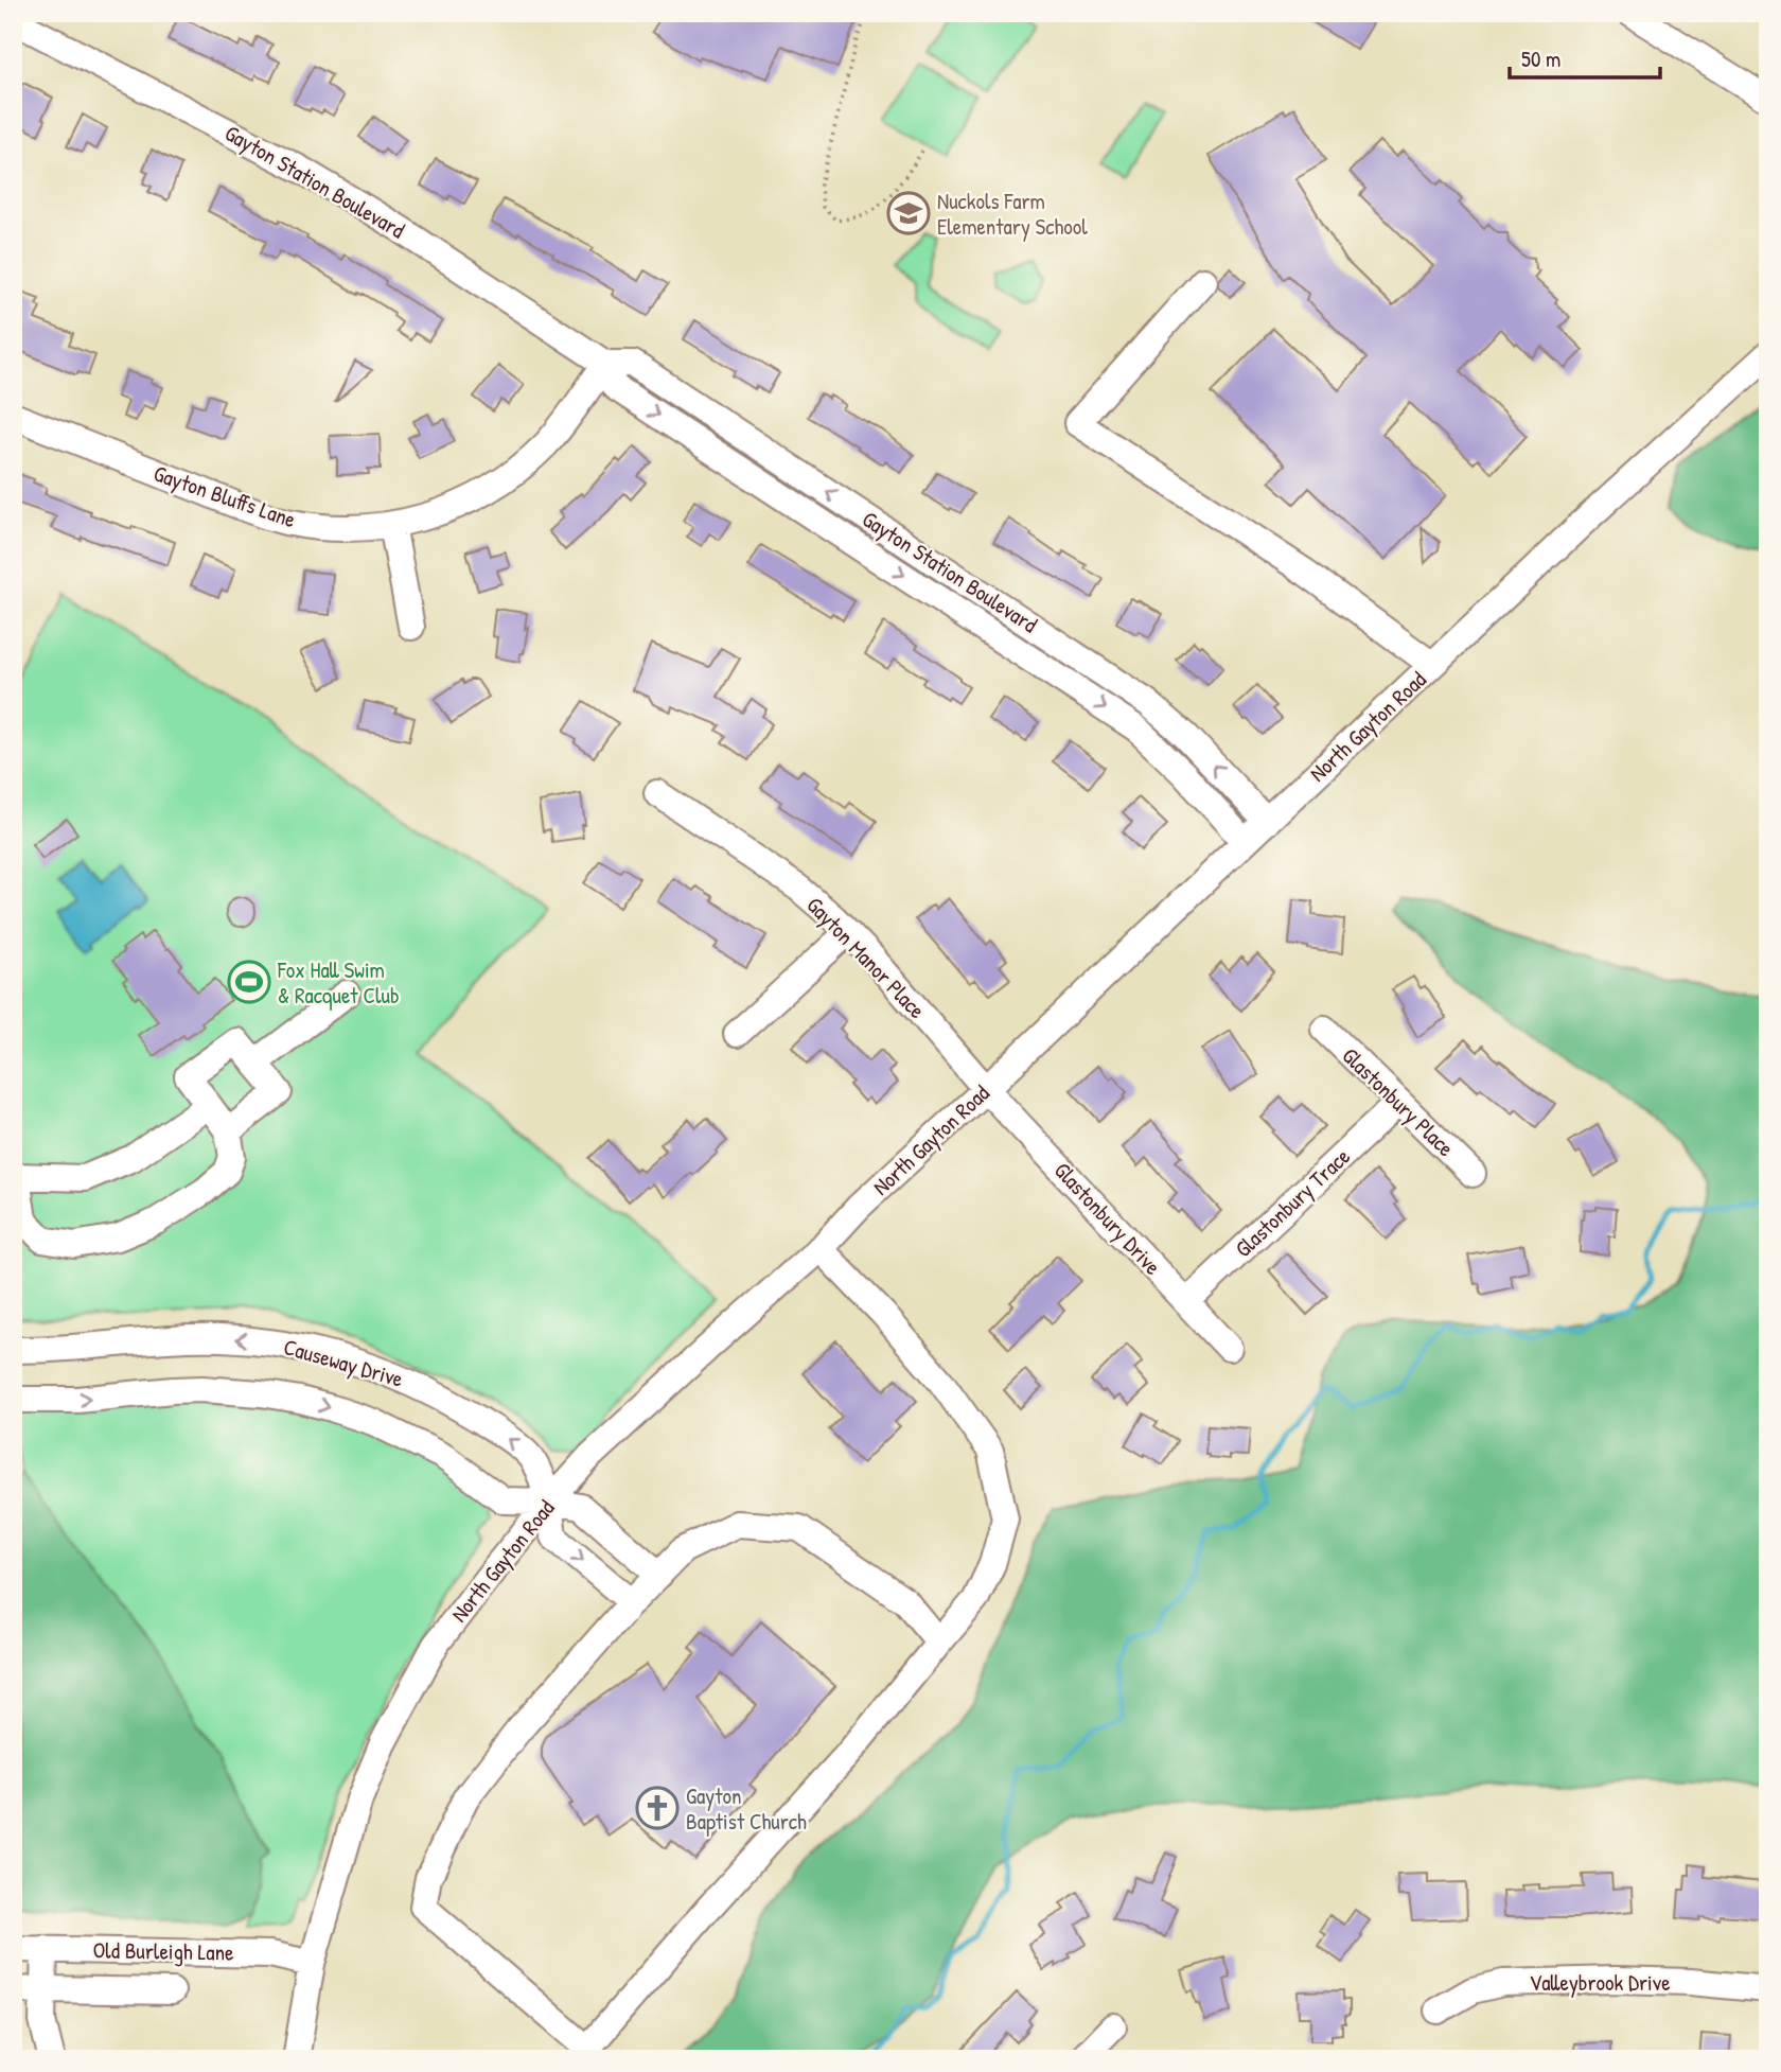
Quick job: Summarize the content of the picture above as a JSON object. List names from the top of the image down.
{
  "streets": {
    "street": [
      "Gayton Station Boulevard",
      "Gayton Bluffs Lane",
      "North Gayton Road",
      "Gayton Manor Place",
      "Glastonbury Place",
      "Glastonbury Trace",
      "Glastonbury Drive",
      "Causeway Drive",
      "Old Burleigh Lane",
      "Valleybrook Drive"
    ]
  },
  "crossings": [
    ["Gayton Station Boulevard", "Gayton Bluffs Lane"],
    ["Gayton Station Boulevard", "North Gayton Road"],
    ["North Gayton Road", "Gayton Manor Place"],
    ["North Gayton Road", "Glastonbury Drive"],
    ["North Gayton Road", "Causeway Drive"],
    ["North Gayton Road", "Old Burleigh Lane"],
    ["Gayton Manor Place", "Glastonbury Drive"],
    ["Glastonbury Place", "Glastonbury Trace"],
    ["Glastonbury Trace", "Glastonbury Drive"]
  ],
  "places": {
    "school or university": ["Nuckols Farm Elementary School"],
    "sports": ["Fox Hall Swim & Racquet Club"],
    "church": ["Gayton Baptist Church"]
  },
  "scale_bar": "50 m"
}
